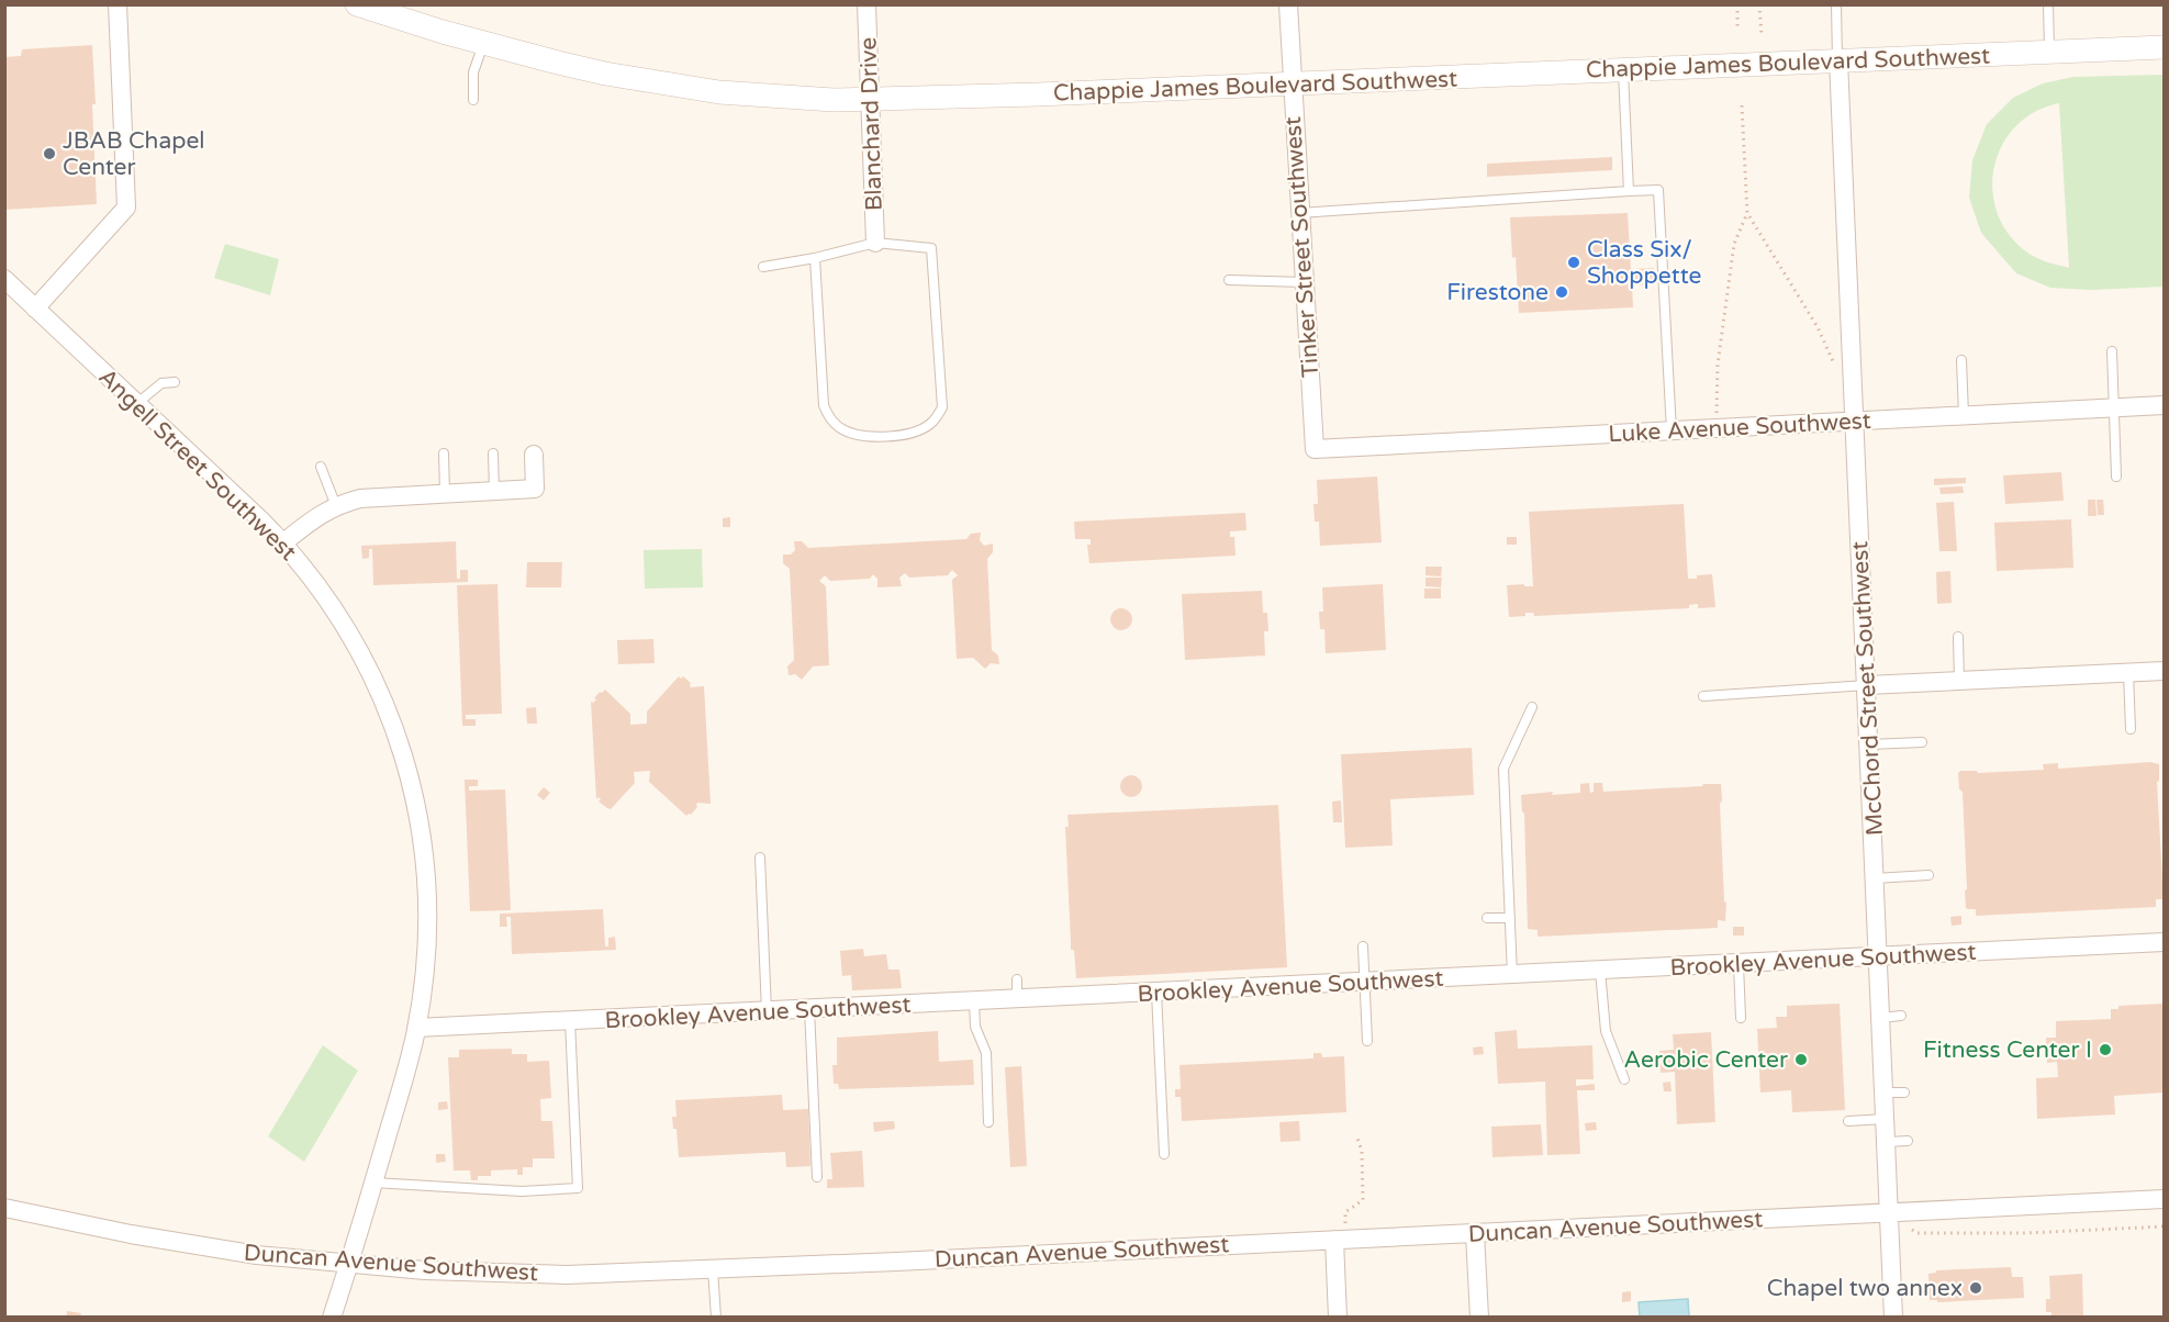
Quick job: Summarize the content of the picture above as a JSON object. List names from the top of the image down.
{
  "streets": {
    "street": [
      "Chappie James Boulevard Southwest",
      "Blanchard Drive",
      "Tinker Street Southwest",
      "Luke Avenue Southwest",
      "Angell Street Southwest",
      "McChord Street Southwest",
      "Brookley Avenue Southwest",
      "Duncan Avenue Southwest"
    ]
  },
  "crossings": [
    ["Chappie James Boulevard Southwest", "Blanchard Drive"],
    ["Chappie James Boulevard Southwest", "Tinker Street Southwest"],
    ["Chappie James Boulevard Southwest", "McChord Street Southwest"],
    ["Tinker Street Southwest", "Luke Avenue Southwest"],
    ["Luke Avenue Southwest", "McChord Street Southwest"],
    ["Angell Street Southwest", "Brookley Avenue Southwest"],
    ["Angell Street Southwest", "Duncan Avenue Southwest"],
    ["McChord Street Southwest", "Brookley Avenue Southwest"],
    ["McChord Street Southwest", "Duncan Avenue Southwest"]
  ],
  "places": [
    "JBAB Chapel Center",
    "Class Six/ Shoppette",
    "Firestone",
    "Fitness Center I",
    "Aerobic Center",
    "Chapel two annex"
  ]
}
